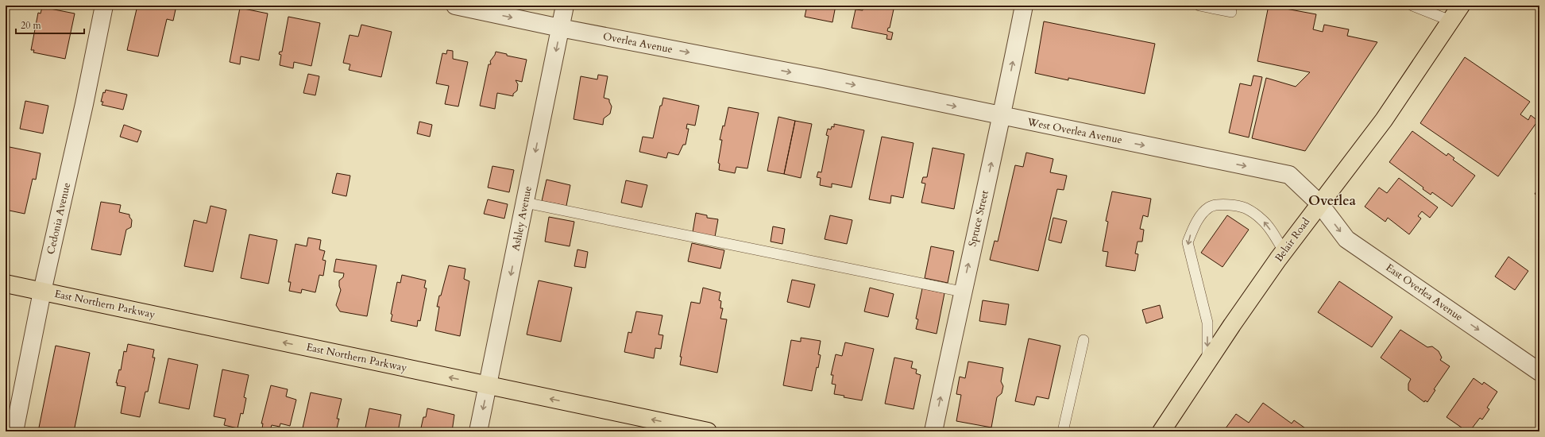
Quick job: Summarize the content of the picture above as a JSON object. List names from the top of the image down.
{
  "streets": {
    "main road": ["Belair Road", "East Northern Parkway"],
    "street": [
      "Overlea Avenue",
      "West Overlea Avenue",
      "Cedonia Avenue",
      "Ashley Avenue",
      "Spruce Street",
      "East Overlea Avenue"
    ]
  },
  "crossings": [
    ["Overlea Avenue", "West Overlea Avenue"],
    ["Overlea Avenue", "Ashley Avenue"],
    ["West Overlea Avenue", "Spruce Street"],
    ["West Overlea Avenue", "Belair Road"],
    ["West Overlea Avenue", "East Overlea Avenue"],
    ["Cedonia Avenue", "East Northern Parkway"],
    ["Ashley Avenue", "East Northern Parkway"],
    ["Belair Road", "East Overlea Avenue"]
  ],
  "one_way": [
    "Overlea Avenue",
    "West Overlea Avenue",
    "Ashley Avenue",
    "Spruce Street",
    "East Overlea Avenue",
    "East Northern Parkway"
  ],
  "districts": ["Overlea"],
  "scale_bar": "20 m"
}
